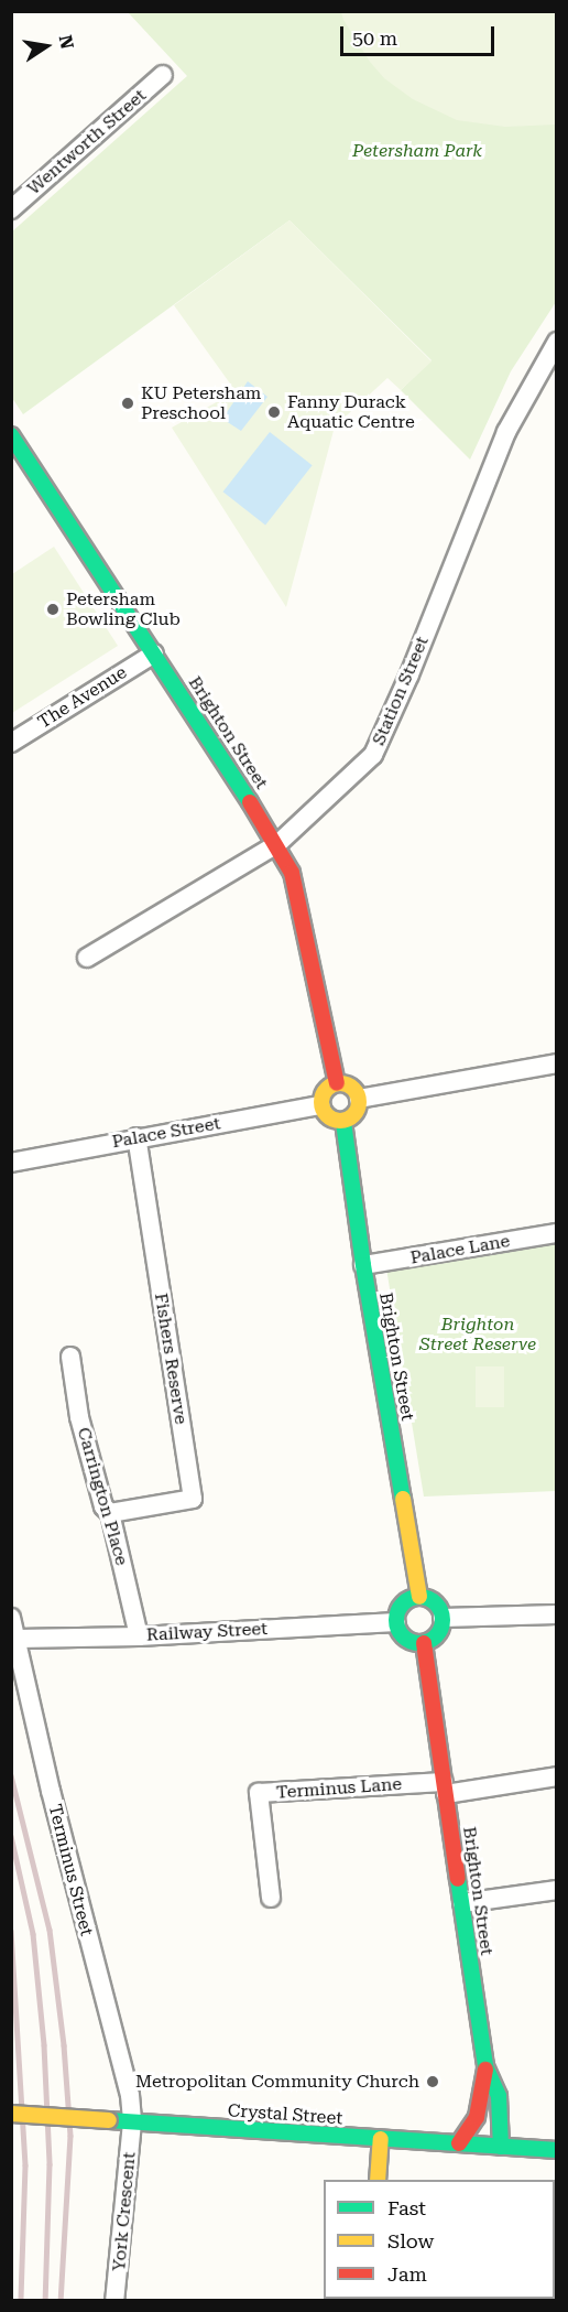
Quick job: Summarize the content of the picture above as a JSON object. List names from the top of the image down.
{
  "streets": {
    "street": [
      "Wentworth Street",
      "Station Street",
      "The Avenue",
      "Brighton Street",
      "Palace Street",
      "Palace Lane",
      "Fishers Reserve",
      "Carrington Place",
      "Railway Street",
      "Terminus Lane",
      "Terminus Street",
      "Crystal Street",
      "York Crescent"
    ]
  },
  "crossings": [
    ["Station Street", "Brighton Street"],
    ["The Avenue", "Brighton Street"],
    ["Brighton Street", "Palace Street"],
    ["Brighton Street", "Palace Lane"],
    ["Brighton Street", "Railway Street"],
    ["Brighton Street", "Terminus Lane"],
    ["Brighton Street", "Crystal Street"],
    ["Palace Street", "Fishers Reserve"],
    ["Fishers Reserve", "Carrington Place"],
    ["Carrington Place", "Railway Street"],
    ["Railway Street", "Terminus Street"],
    ["Terminus Street", "Crystal Street"],
    ["Terminus Street", "York Crescent"],
    ["Crystal Street", "York Crescent"]
  ],
  "parks": ["Petersham Park", "Brighton Street Reserve"],
  "places": [
    "KU Petersham Preschool",
    "Fanny Durack Aquatic Centre",
    "Petersham Bowling Club",
    "Metropolitan Community Church"
  ],
  "legend": ["Fast", "Slow", "Jam"],
  "scale_bar": "50 m",
  "north": "right"
}
